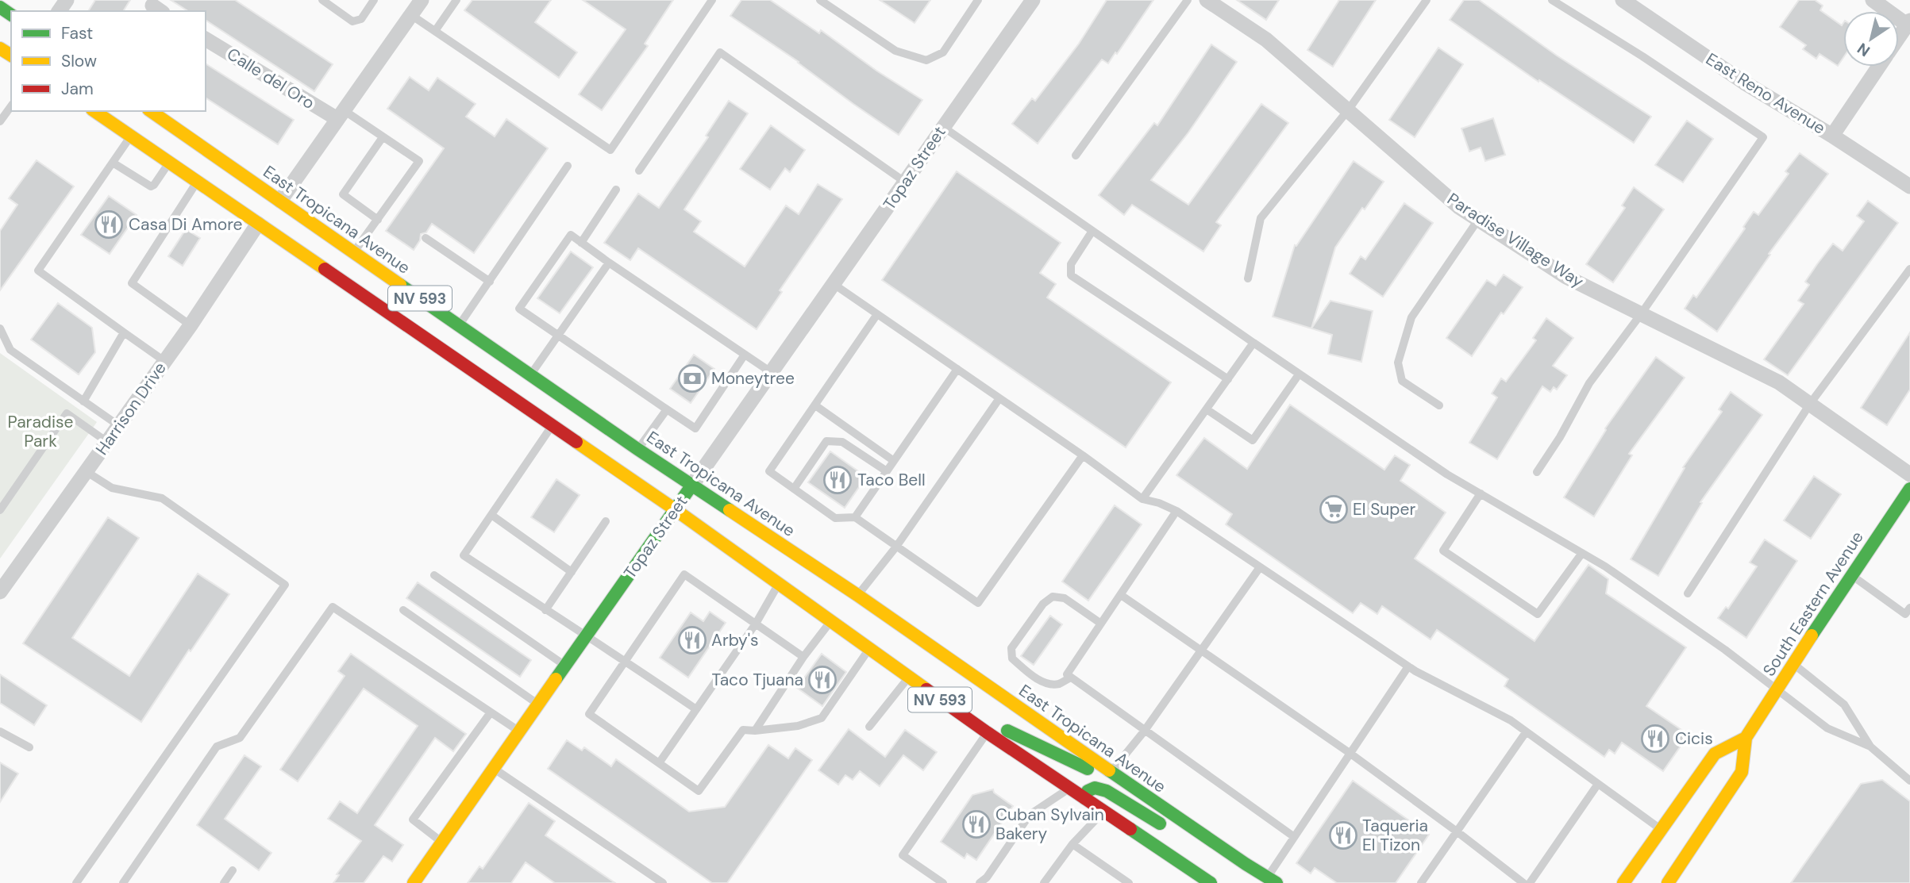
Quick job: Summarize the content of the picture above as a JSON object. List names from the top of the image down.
{
  "streets": {
    "main road": [
      "Topaz Street",
      "East Tropicana Avenue",
      "NV 593",
      "South Eastern Avenue"
    ],
    "street": [
      "Calle del Oro",
      "East Reno Avenue",
      "Paradise Village Way",
      "Harrison Drive"
    ]
  },
  "crossings": [
    ["Topaz Street", "East Tropicana Avenue"],
    ["Topaz Street", "NV 593"],
    ["NV 593", "Harrison Drive"]
  ],
  "parks": ["Paradise Park"],
  "places": {
    "restaurant": [
      "Casa Di Amore",
      "Taco Bell",
      "Arby's",
      "Taco Tjuana",
      "Cicis",
      "Cuban Sylvain Bakery",
      "Taqueria El Tizon"
    ],
    "bank": ["Moneytree"],
    "supermarket": ["El Super"]
  },
  "legend": ["Fast", "Slow", "Jam"],
  "north": "bottom left"
}
